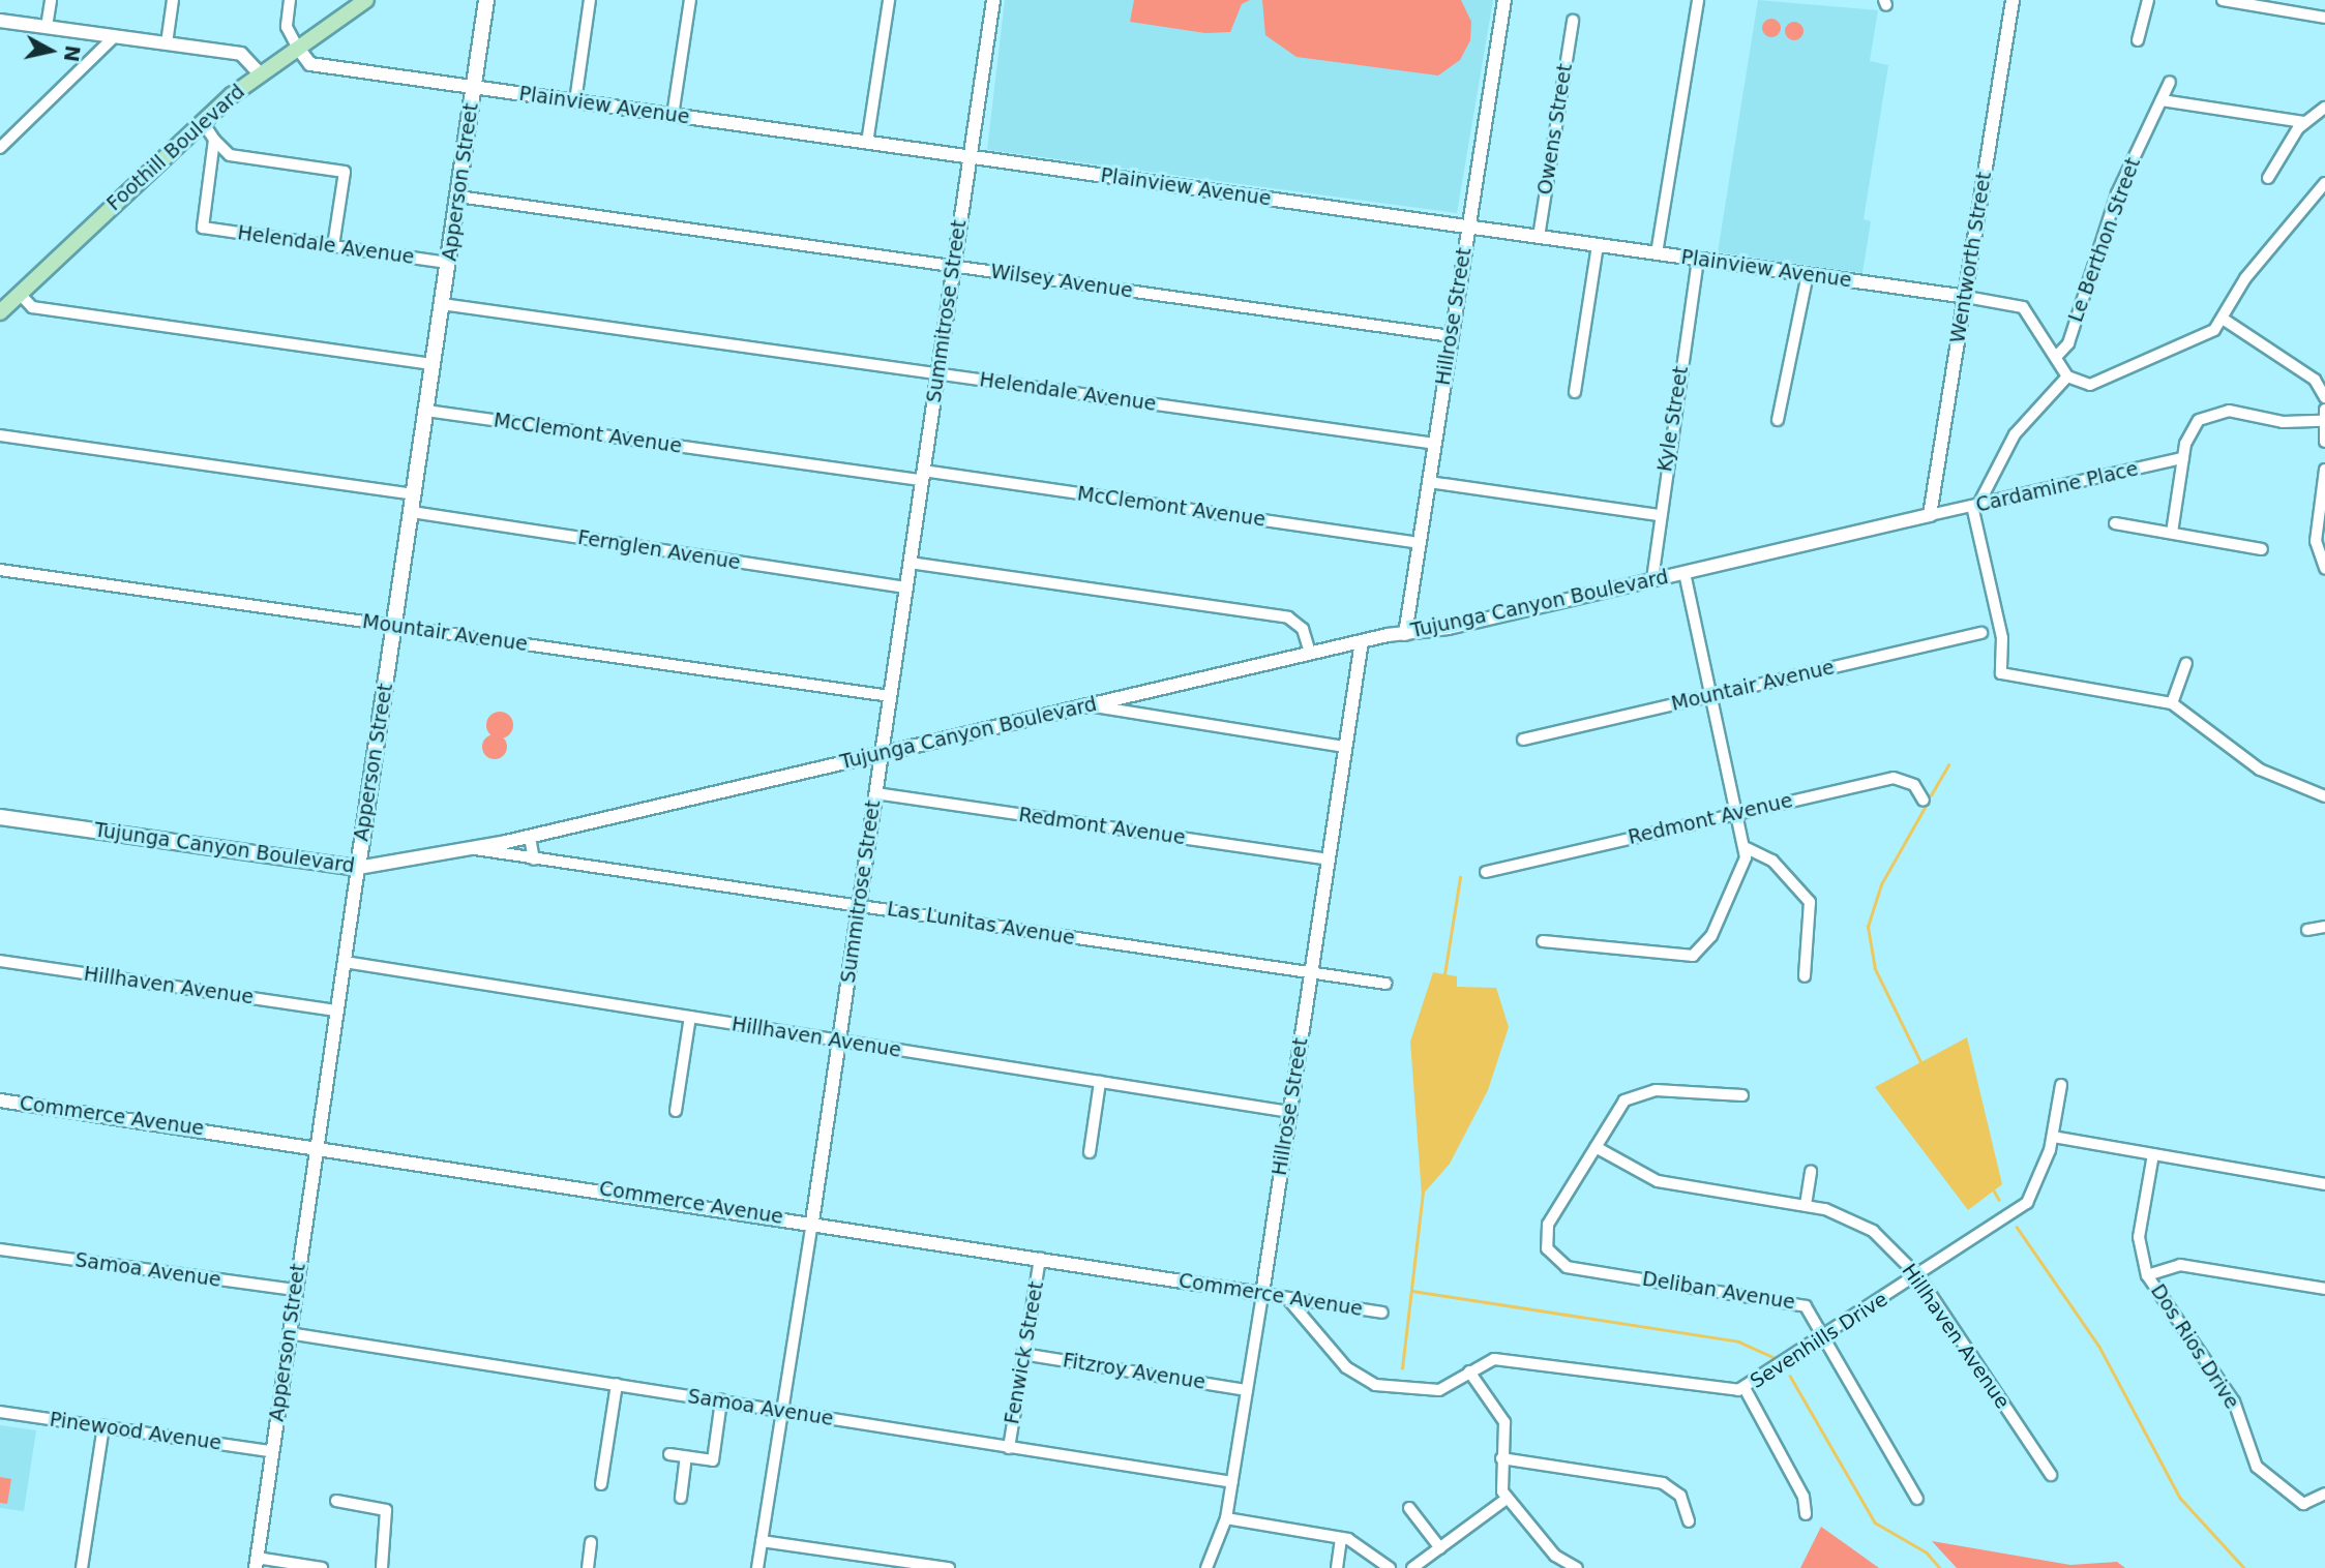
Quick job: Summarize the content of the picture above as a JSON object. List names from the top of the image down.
{
  "streets": {
    "main road": ["Foothill Boulevard", "Apperson Street", "Tujunga Canyon Boulevard"],
    "street": [
      "Plainview Avenue",
      "Owens Street",
      "Le Berthon Street",
      "Helendale Avenue",
      "Wentworth Street",
      "Wilsey Avenue",
      "Summitrose Street",
      "Hillrose Street",
      "Kyle Street",
      "McClemont Avenue",
      "Cardamine Place",
      "Fernglen Avenue",
      "Mountair Avenue",
      "Redmont Avenue",
      "Las Lunitas Avenue",
      "Hillhaven Avenue",
      "Commerce Avenue",
      "Samoa Avenue",
      "Deliban Avenue",
      "Sevenhills Drive",
      "Dos Rios Drive",
      "Fenwick Street",
      "Fitzroy Avenue",
      "Pinewood Avenue"
    ]
  },
  "crossings": [
    ["Plainview Avenue", "Owens Street"],
    ["Plainview Avenue", "Foothill Boulevard"],
    ["Plainview Avenue", "Apperson Street"],
    ["Plainview Avenue", "Le Berthon Street"],
    ["Plainview Avenue", "Wentworth Street"],
    ["Plainview Avenue", "Summitrose Street"],
    ["Plainview Avenue", "Hillrose Street"],
    ["Plainview Avenue", "Kyle Street"],
    ["Apperson Street", "Helendale Avenue"],
    ["Apperson Street", "Wilsey Avenue"],
    ["Apperson Street", "McClemont Avenue"],
    ["Apperson Street", "Fernglen Avenue"],
    ["Apperson Street", "Tujunga Canyon Boulevard"],
    ["Apperson Street", "Mountair Avenue"],
    ["Apperson Street", "Hillhaven Avenue"],
    ["Apperson Street", "Commerce Avenue"],
    ["Apperson Street", "Samoa Avenue"],
    ["Apperson Street", "Pinewood Avenue"],
    ["Helendale Avenue", "Summitrose Street"],
    ["Helendale Avenue", "Hillrose Street"],
    ["Wentworth Street", "Cardamine Place"],
    ["Wentworth Street", "Tujunga Canyon Boulevard"],
    ["Wilsey Avenue", "Summitrose Street"],
    ["Wilsey Avenue", "Hillrose Street"],
    ["Summitrose Street", "McClemont Avenue"],
    ["Summitrose Street", "Fernglen Avenue"],
    ["Summitrose Street", "Tujunga Canyon Boulevard"],
    ["Summitrose Street", "Mountair Avenue"],
    ["Summitrose Street", "Redmont Avenue"],
    ["Summitrose Street", "Las Lunitas Avenue"],
    ["Summitrose Street", "Hillhaven Avenue"],
    ["Summitrose Street", "Commerce Avenue"],
    ["Summitrose Street", "Samoa Avenue"],
    ["Hillrose Street", "McClemont Avenue"],
    ["Hillrose Street", "Tujunga Canyon Boulevard"],
    ["Hillrose Street", "Redmont Avenue"],
    ["Hillrose Street", "Las Lunitas Avenue"],
    ["Hillrose Street", "Hillhaven Avenue"],
    ["Hillrose Street", "Commerce Avenue"],
    ["Hillrose Street", "Samoa Avenue"],
    ["Hillrose Street", "Fitzroy Avenue"],
    ["Kyle Street", "Tujunga Canyon Boulevard"],
    ["Cardamine Place", "Tujunga Canyon Boulevard"],
    ["Tujunga Canyon Boulevard", "Las Lunitas Avenue"],
    ["Hillhaven Avenue", "Deliban Avenue"],
    ["Hillhaven Avenue", "Sevenhills Drive"],
    ["Commerce Avenue", "Sevenhills Drive"],
    ["Commerce Avenue", "Fenwick Street"],
    ["Samoa Avenue", "Fenwick Street"],
    ["Deliban Avenue", "Sevenhills Drive"],
    ["Fenwick Street", "Fitzroy Avenue"]
  ],
  "north": "right"
}
